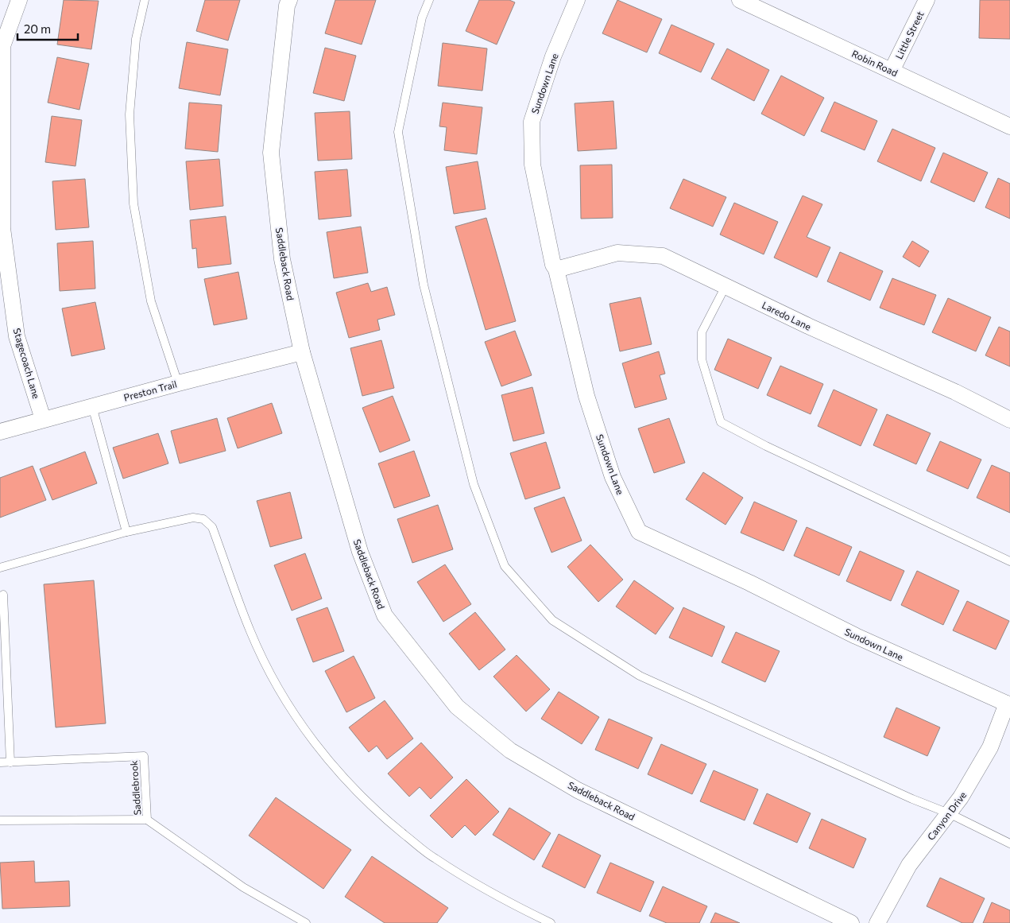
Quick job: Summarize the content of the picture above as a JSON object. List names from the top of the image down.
{
  "streets": {
    "street": [
      "Little Street",
      "Robin Road",
      "Sundown Lane",
      "Saddleback Road",
      "Laredo Lane",
      "Stagecoach Lane",
      "Preston Trail",
      "Canyon Drive"
    ],
    "lane": ["Saddlebrook"]
  },
  "crossings": [
    ["Little Street", "Robin Road"],
    ["Sundown Lane", "Laredo Lane"],
    ["Sundown Lane", "Canyon Drive"],
    ["Saddleback Road", "Preston Trail"],
    ["Stagecoach Lane", "Preston Trail"]
  ],
  "scale_bar": "20 m"
}
